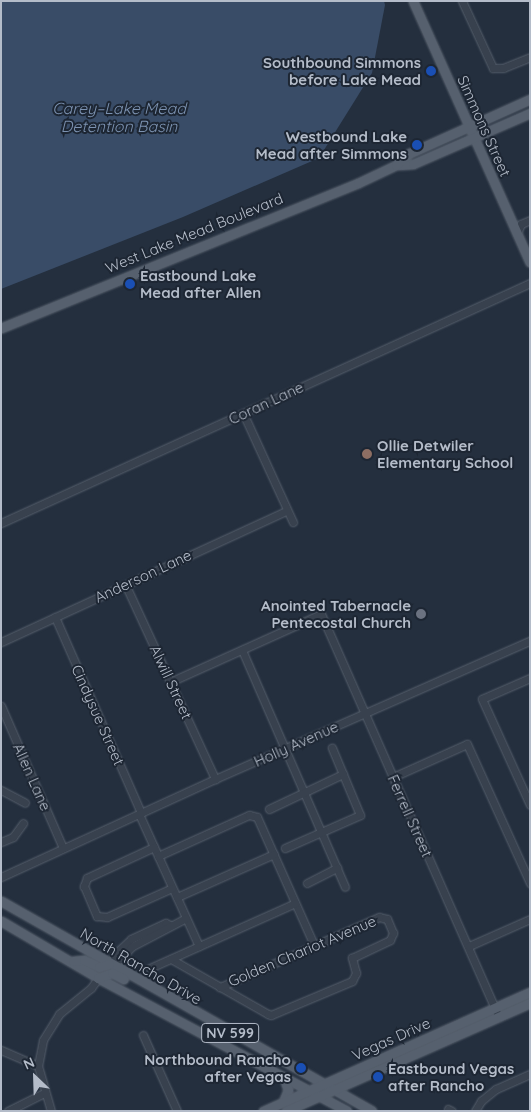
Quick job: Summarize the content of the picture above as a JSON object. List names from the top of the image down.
{
  "streets": {
    "main road": [
      "Simmons Street",
      "West Lake Mead Boulevard",
      "North Rancho Drive",
      "NV 599",
      "Vegas Drive"
    ],
    "street": [
      "Coran Lane",
      "Anderson Lane",
      "Alwill Street",
      "Cindysue Street",
      "Holly Avenue",
      "Allen Lane",
      "Ferrell Street",
      "Golden Chariot Avenue"
    ]
  },
  "crossings": [
    ["Simmons Street", "West Lake Mead Boulevard"],
    ["Anderson Lane", "Alwill Street"],
    ["Anderson Lane", "Cindysue Street"],
    ["Alwill Street", "Holly Avenue"],
    ["Cindysue Street", "Holly Avenue"],
    ["Holly Avenue", "Allen Lane"],
    ["Holly Avenue", "Ferrell Street"],
    ["Ferrell Street", "Vegas Drive"],
    ["North Rancho Drive", "Vegas Drive"]
  ],
  "water": ["Carey–Lake Mead Detention Basin"],
  "places": [
    "Southbound Simmons before Lake Mead",
    "Westbound Lake Mead after Simmons",
    "Eastbound Lake Mead after Allen",
    "Ollie Detwiler Elementary School",
    "Anointed Tabernacle Pentecostal Church",
    "Northbound Rancho after Vegas",
    "Eastbound Vegas after Rancho"
  ],
  "north": "top left"
}
